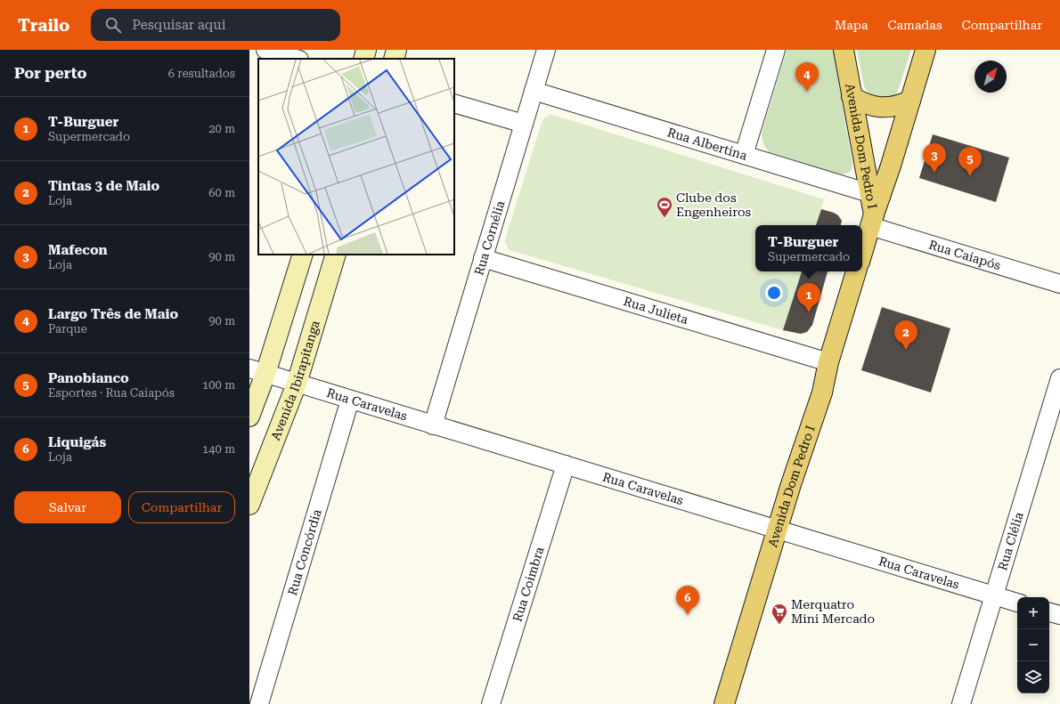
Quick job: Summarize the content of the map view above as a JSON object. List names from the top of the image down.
{
  "streets": {
    "main road": ["Avenida Dom Pedro I"],
    "street": [
      "Rua Albertina",
      "Rua Cornélia",
      "Rua Caiapós",
      "Rua Julieta",
      "Avenida Ibirapitanga",
      "Rua Caravelas",
      "Rua Clélia",
      "Rua Concórdia",
      "Rua Coimbra"
    ]
  },
  "crossings": [
    ["Rua Albertina", "Avenida Dom Pedro I"],
    ["Rua Albertina", "Rua Cornélia"],
    ["Avenida Dom Pedro I", "Rua Caiapós"],
    ["Avenida Dom Pedro I", "Rua Julieta"],
    ["Avenida Dom Pedro I", "Rua Caravelas"],
    ["Rua Cornélia", "Rua Julieta"],
    ["Rua Cornélia", "Rua Caravelas"],
    ["Avenida Ibirapitanga", "Rua Caravelas"],
    ["Rua Caravelas", "Rua Clélia"],
    ["Rua Caravelas", "Rua Concórdia"],
    ["Rua Caravelas", "Rua Coimbra"]
  ],
  "places": {
    "sports": ["Clube dos Engenheiros"],
    "supermarket": ["Merquatro Mini Mercado"]
  },
  "north": "top right",
  "page": {
    "header": "Trailo",
    "search": "Pesquisar aqui",
    "nav": ["Mapa", "Camadas", "Compartilhar"],
    "heading": ["Por perto", "6 resultados"],
    "pins": [
      "4",
      "3",
      "5",
      "1",
      "2",
      "6"
    ],
    "list": [
      {
        "mark": "1",
        "name": "T-Burguer",
        "note": "Supermercado",
        "value": "20 m"
      },
      {
        "mark": "2",
        "name": "Tintas 3 de Maio",
        "note": "Loja",
        "value": "60 m"
      },
      {
        "mark": "3",
        "name": "Mafecon",
        "note": "Loja",
        "value": "90 m"
      },
      {
        "mark": "4",
        "name": "Largo Três de Maio",
        "note": "Parque",
        "value": "90 m"
      },
      {
        "mark": "5",
        "name": "Panobianco",
        "note": "Esportes · Rua Caiapós",
        "value": "100 m"
      },
      {
        "mark": "6",
        "name": "Liquigás",
        "note": "Loja",
        "value": "140 m"
      }
    ],
    "popup": ["T-Burguer", "Supermercado"],
    "buttons": ["Salvar", "Compartilhar"],
    "map_buttons": ["+", "−"]
  }
}
